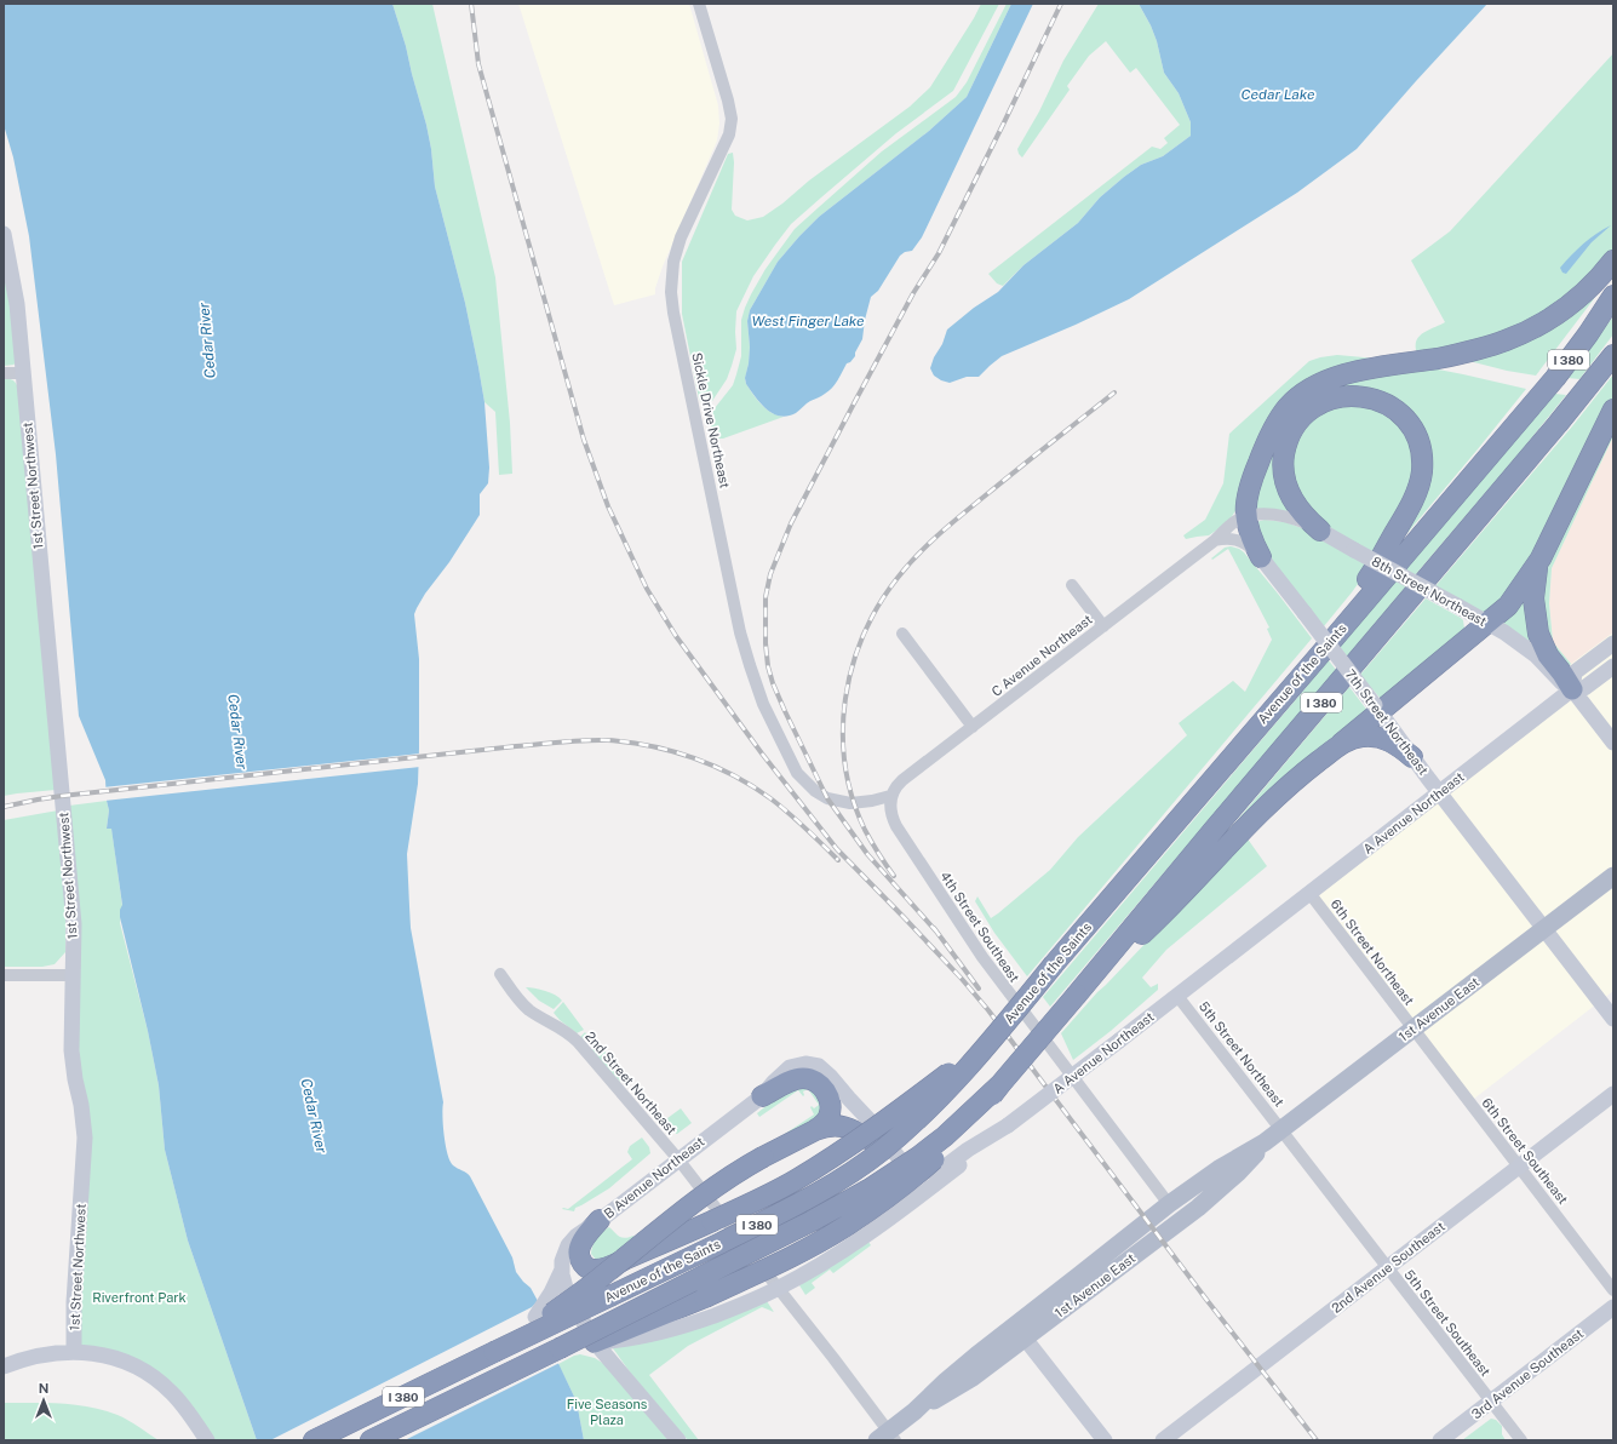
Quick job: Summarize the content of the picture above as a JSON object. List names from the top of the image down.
{
  "streets": {
    "highway": ["I 380", "Avenue of the Saints"],
    "main road": ["1st Avenue East"],
    "street": [
      "Sickle Drive Northeast",
      "1st Street Northwest",
      "8th Street Northeast",
      "C Avenue Northeast",
      "7th Street Northeast",
      "A Avenue Northeast",
      "4th Street Southeast",
      "6th Street Northeast",
      "5th Street Northeast",
      "2nd Street Northeast",
      "6th Street Southeast",
      "B Avenue Northeast",
      "2nd Avenue Southeast",
      "5th Street Southeast",
      "3rd Avenue Southeast"
    ]
  },
  "crossings": [
    ["I 380", "Avenue of the Saints"],
    ["Sickle Drive Northeast", "C Avenue Northeast"],
    ["Sickle Drive Northeast", "4th Street Southeast"],
    ["8th Street Northeast", "C Avenue Northeast"],
    ["8th Street Northeast", "7th Street Northeast"],
    ["8th Street Northeast", "A Avenue Northeast"],
    ["C Avenue Northeast", "7th Street Northeast"],
    ["C Avenue Northeast", "4th Street Southeast"],
    ["7th Street Northeast", "A Avenue Northeast"],
    ["7th Street Northeast", "1st Avenue East"],
    ["A Avenue Northeast", "6th Street Northeast"],
    ["A Avenue Northeast", "5th Street Northeast"],
    ["A Avenue Northeast", "2nd Street Northeast"],
    ["A Avenue Northeast", "B Avenue Northeast"],
    ["4th Street Southeast", "1st Avenue East"],
    ["6th Street Northeast", "1st Avenue East"],
    ["6th Street Northeast", "6th Street Southeast"],
    ["1st Avenue East", "5th Street Northeast"],
    ["1st Avenue East", "2nd Street Northeast"],
    ["1st Avenue East", "6th Street Southeast"],
    ["1st Avenue East", "5th Street Southeast"],
    ["5th Street Northeast", "5th Street Southeast"],
    ["2nd Street Northeast", "B Avenue Northeast"],
    ["6th Street Southeast", "2nd Avenue Southeast"],
    ["2nd Avenue Southeast", "5th Street Southeast"],
    ["5th Street Southeast", "3rd Avenue Southeast"]
  ],
  "water": ["Cedar Lake", "West Finger Lake", "Cedar River"],
  "parks": ["Riverfront Park", "Five Seasons Plaza"],
  "north": "top"
}
